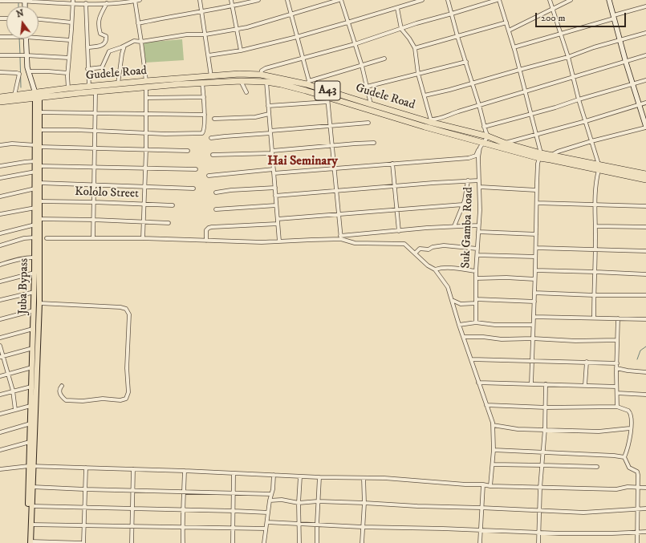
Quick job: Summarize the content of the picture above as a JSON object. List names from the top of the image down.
{
  "streets": {
    "highway": ["Gudele Road", "A43"],
    "main road": ["Juba Bypass"],
    "street": ["Kololo Street", "Suk Gamba Road"]
  },
  "crossings": [
    ["Gudele Road", "Suk Gamba Road"],
    ["Gudele Road", "Juba Bypass"],
    ["Kololo Street", "Juba Bypass"]
  ],
  "districts": ["Hai Seminary"],
  "scale_bar": "200 m",
  "north": "top"
}
